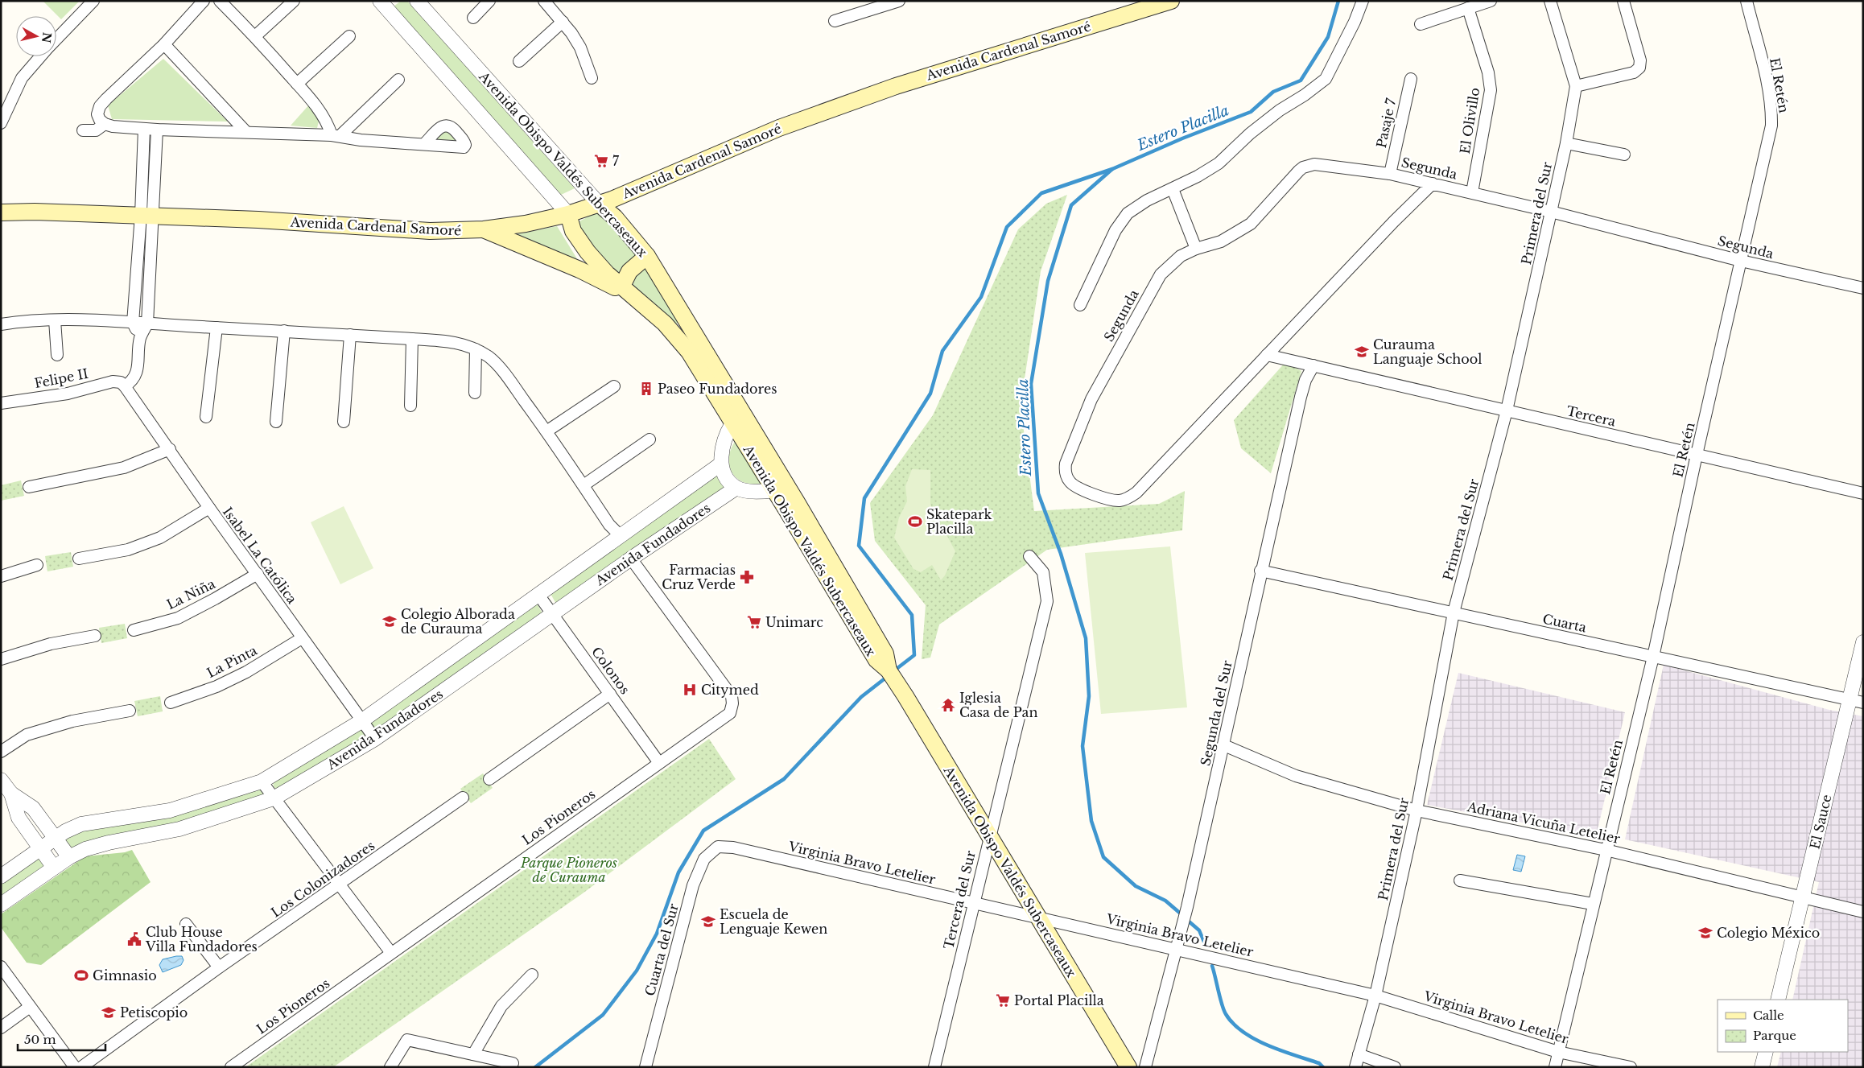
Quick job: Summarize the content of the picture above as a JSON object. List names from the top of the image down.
{
  "streets": {
    "main road": ["Avenida Cardenal Samoré", "Avenida Obispo Valdés Subercaseaux"],
    "street": [
      "El Retén",
      "El Olivillo",
      "Pasaje 7",
      "Segunda",
      "Primera del Sur",
      "Felipe II",
      "Tercera",
      "Avenida Fundadores",
      "Isabel La Católica",
      "La Niña",
      "Cuarta",
      "La Pinta",
      "Colonos",
      "Segunda del Sur",
      "Los Pioneros",
      "El Sauce",
      "Adriana Vicuña Letelier",
      "Virginia Bravo Letelier",
      "Los Colonizadores",
      "Tercera del Sur",
      "Cuarta del Sur"
    ]
  },
  "crossings": [
    ["Avenida Cardenal Samoré", "Avenida Obispo Valdés Subercaseaux"],
    ["El Retén", "Segunda"],
    ["El Retén", "Tercera"],
    ["El Retén", "Cuarta"],
    ["El Retén", "Adriana Vicuña Letelier"],
    ["El Retén", "Virginia Bravo Letelier"],
    ["El Olivillo", "Segunda"],
    ["Pasaje 7", "Segunda"],
    ["Avenida Obispo Valdés Subercaseaux", "Virginia Bravo Letelier"],
    ["Avenida Obispo Valdés Subercaseaux", "Tercera del Sur"],
    ["Segunda", "Primera del Sur"],
    ["Segunda", "Tercera"],
    ["Primera del Sur", "Tercera"],
    ["Primera del Sur", "Cuarta"],
    ["Primera del Sur", "Adriana Vicuña Letelier"],
    ["Primera del Sur", "Virginia Bravo Letelier"],
    ["Felipe II", "Isabel La Católica"],
    ["Tercera", "Segunda del Sur"],
    ["Avenida Fundadores", "Isabel La Católica"],
    ["Avenida Fundadores", "Colonos"],
    ["Avenida Fundadores", "Los Pioneros"],
    ["Isabel La Católica", "La Niña"],
    ["Isabel La Católica", "La Pinta"],
    ["Cuarta", "Segunda del Sur"],
    ["Cuarta", "El Sauce"],
    ["Colonos", "Los Pioneros"],
    ["Segunda del Sur", "Adriana Vicuña Letelier"],
    ["Segunda del Sur", "Virginia Bravo Letelier"],
    ["El Sauce", "Adriana Vicuña Letelier"],
    ["Virginia Bravo Letelier", "Tercera del Sur"],
    ["Virginia Bravo Letelier", "Cuarta del Sur"]
  ],
  "water": ["Estero Placilla"],
  "parks": ["Parque Pioneros de Curauma"],
  "places": {
    "supermarket": ["7", "Unimarc", "Portal Placilla"],
    "school or university": [
      "Curauma Languaje School",
      "Colegio Alborada de Curauma",
      "Escuela de Lenguaje Kewen",
      "Colegio México",
      "Petiscopio"
    ],
    "building": ["Paseo Fundadores"],
    "sports": ["Skatepark Placilla", "Gimnasio"],
    "pharmacy": ["Farmacias Cruz Verde"],
    "hospital": ["Citymed"],
    "temple": ["Iglesia Casa de Pan"],
    "public building": ["Club House Villa Fundadores"]
  },
  "legend": ["Calle", "Parque"],
  "scale_bar": "50 m",
  "north": "right"
}
